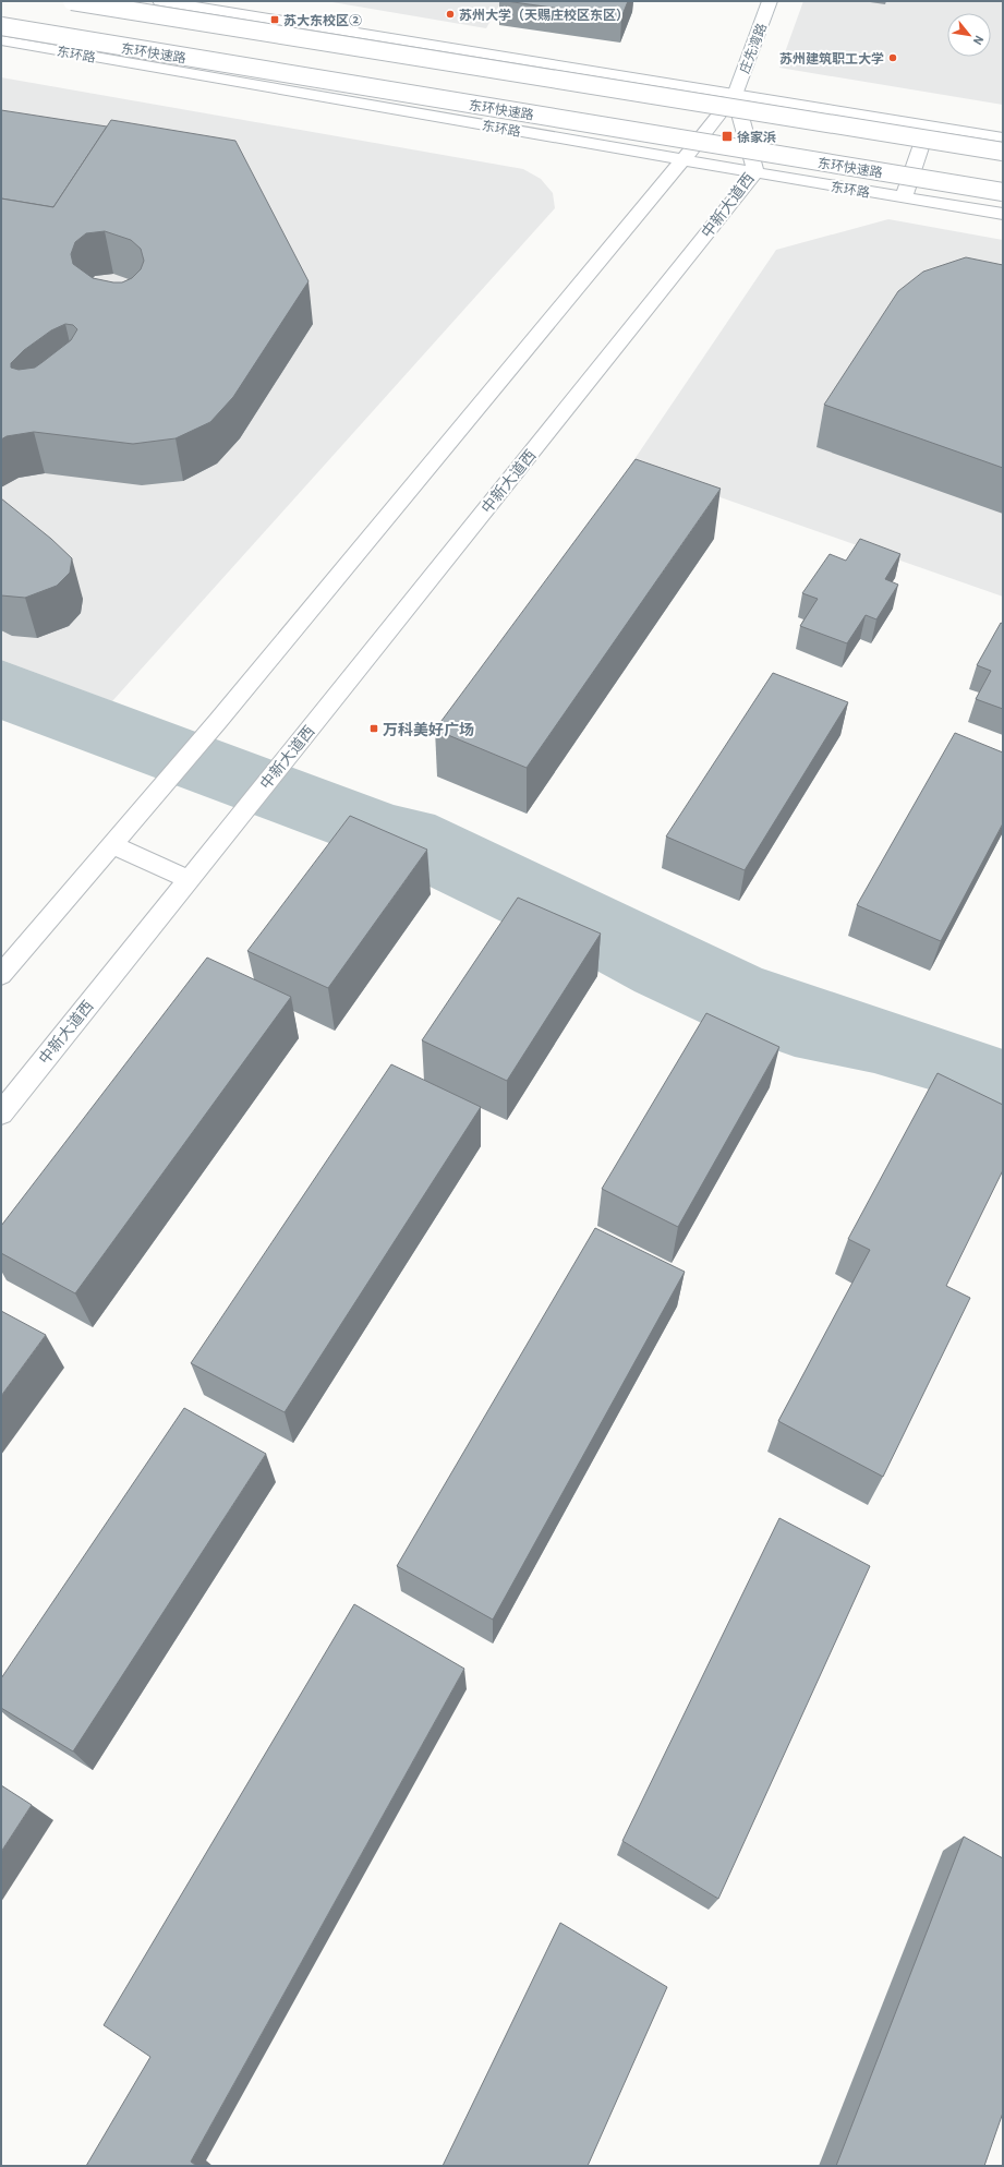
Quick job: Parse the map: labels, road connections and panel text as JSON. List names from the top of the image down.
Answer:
{
  "streets": {
    "main road": [
      "庄先湾路",
      "东环快速路",
      "东环路",
      "中新大道西"
    ]
  },
  "crossings": [
    ["庄先湾路", "中新大道西"],
    ["东环路", "中新大道西"]
  ],
  "places": {
    "other": ["苏州大学（天赐庄校区东区）", "苏州建筑职工大学"],
    "transit": ["苏大东校区②", "徐家浜", "万科美好广场"]
  },
  "north": "bottom right"
}
